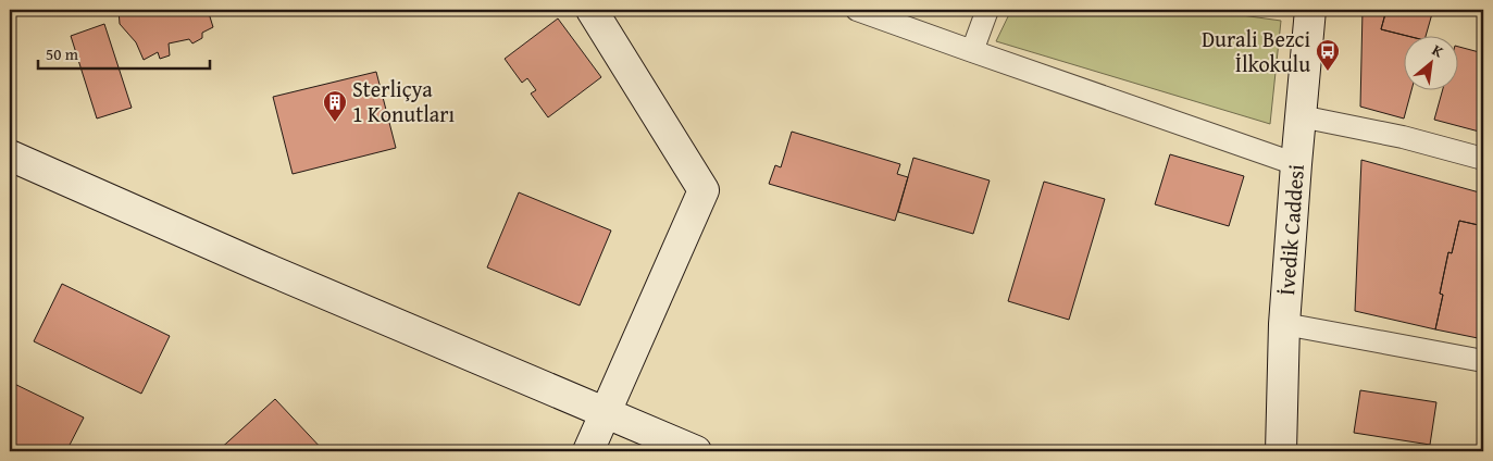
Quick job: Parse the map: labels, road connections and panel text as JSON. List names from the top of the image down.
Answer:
{
  "streets": {
    "street": ["İvedik Caddesi"]
  },
  "places": {
    "bus stop": ["Durali Bezci İlkokulu"],
    "building": ["Sterliçya 1 Konutları"]
  },
  "scale_bar": "50 m",
  "north": "top right"
}
